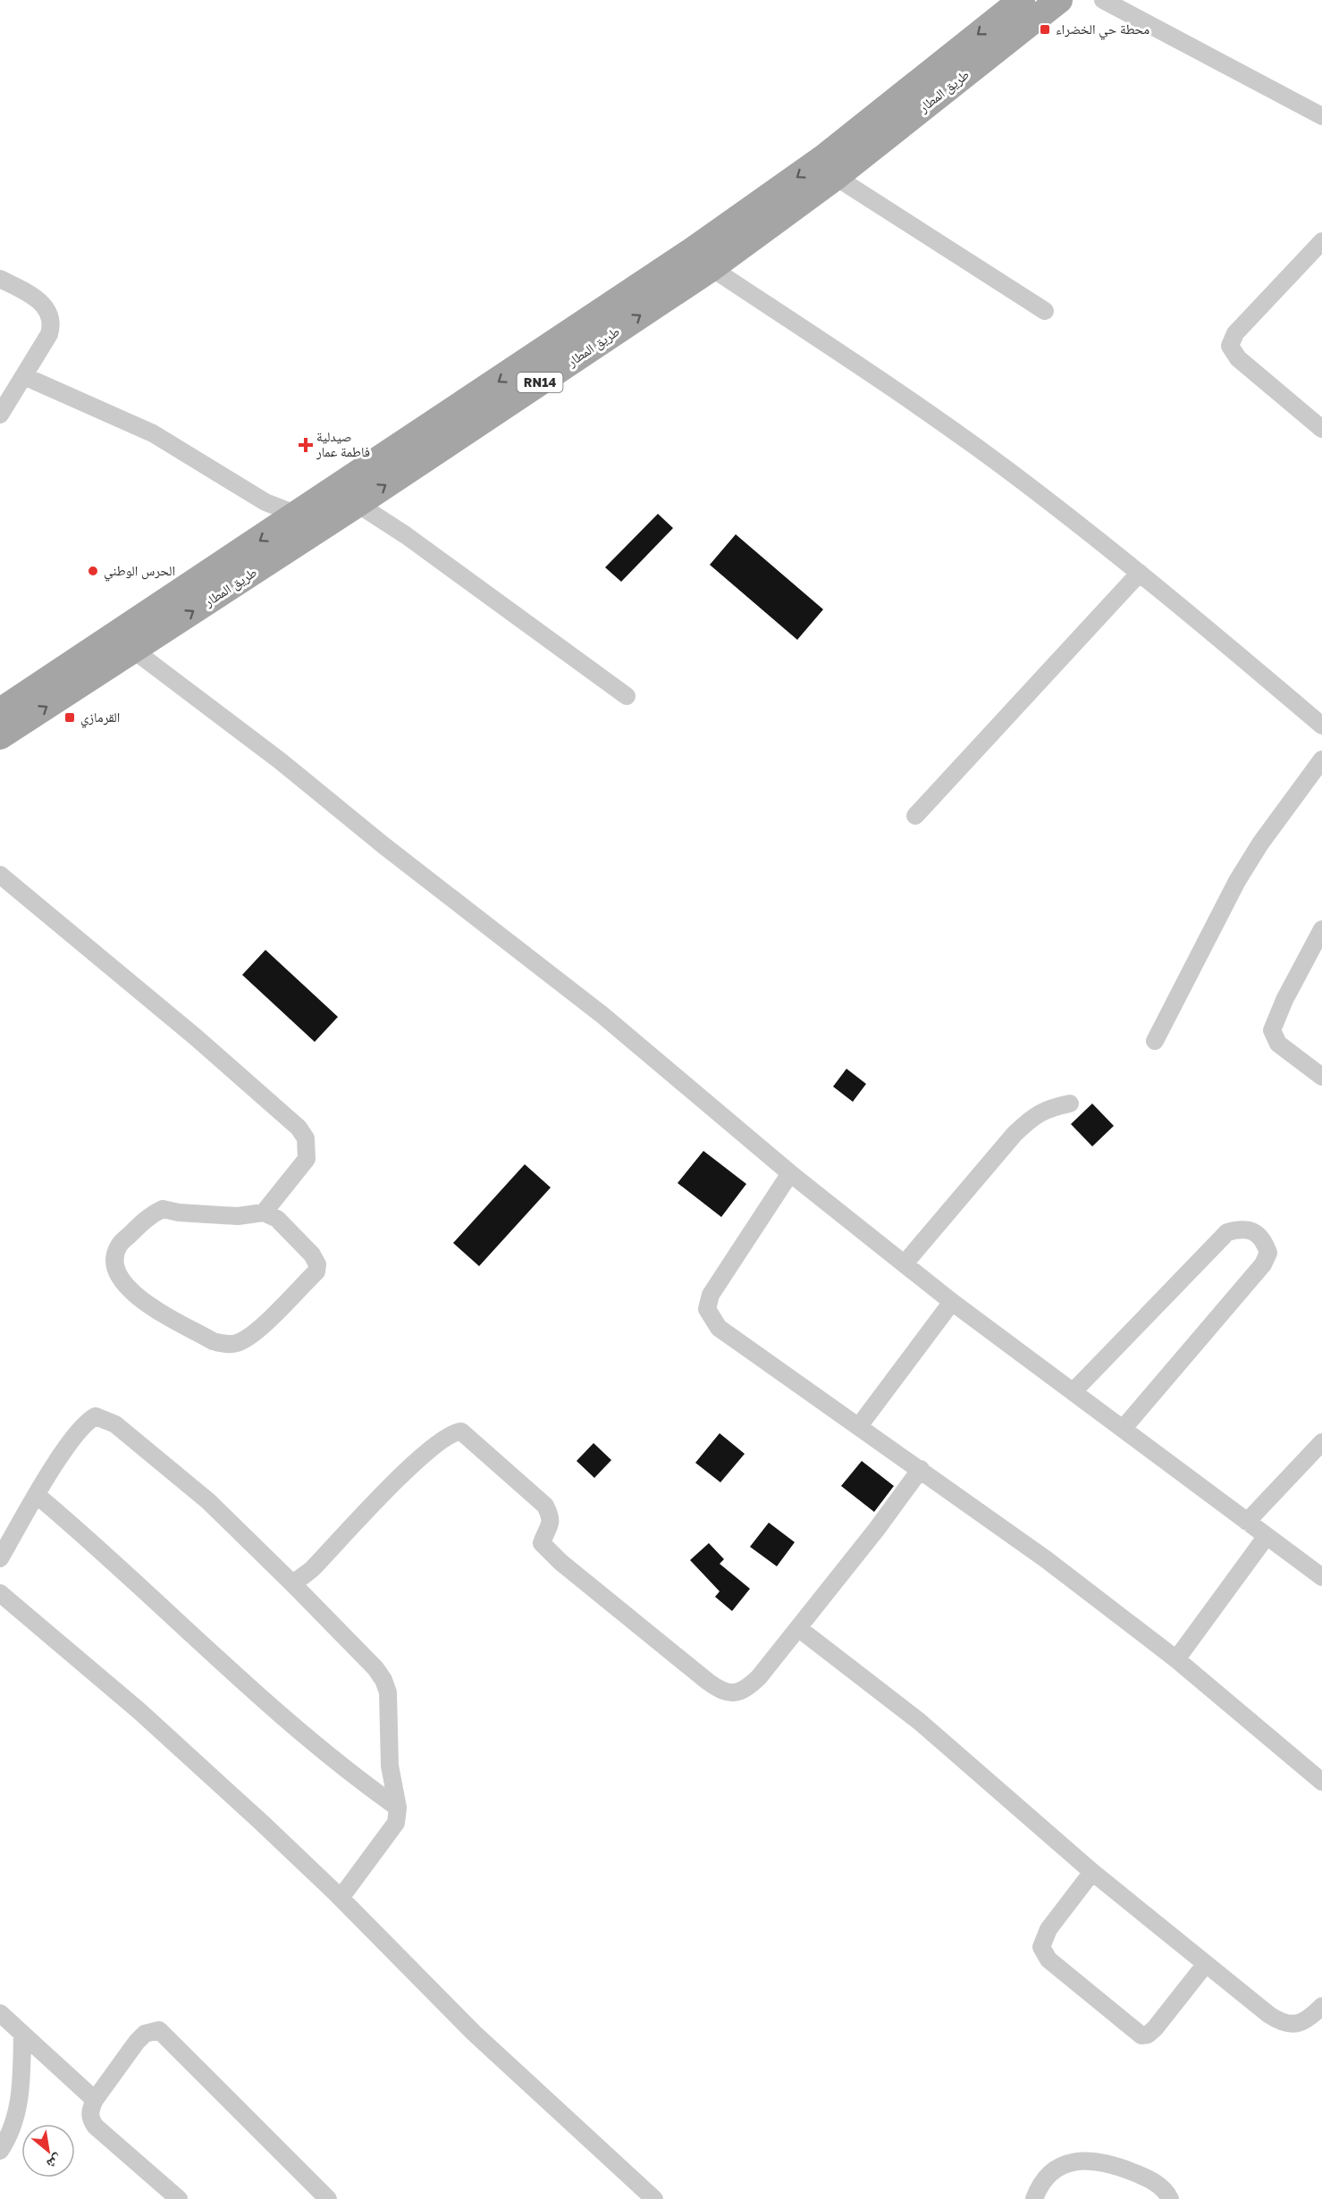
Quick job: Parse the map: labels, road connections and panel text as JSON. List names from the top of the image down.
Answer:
{
  "streets": {
    "main road": ["طريق المطار", "RN14"]
  },
  "places": {
    "transit": ["محطة حي الخضراء", "القرمازي"],
    "health": ["صيدلية فاطمة عمار"],
    "other": ["الحرس الوطني"]
  },
  "north": "bottom right"
}
